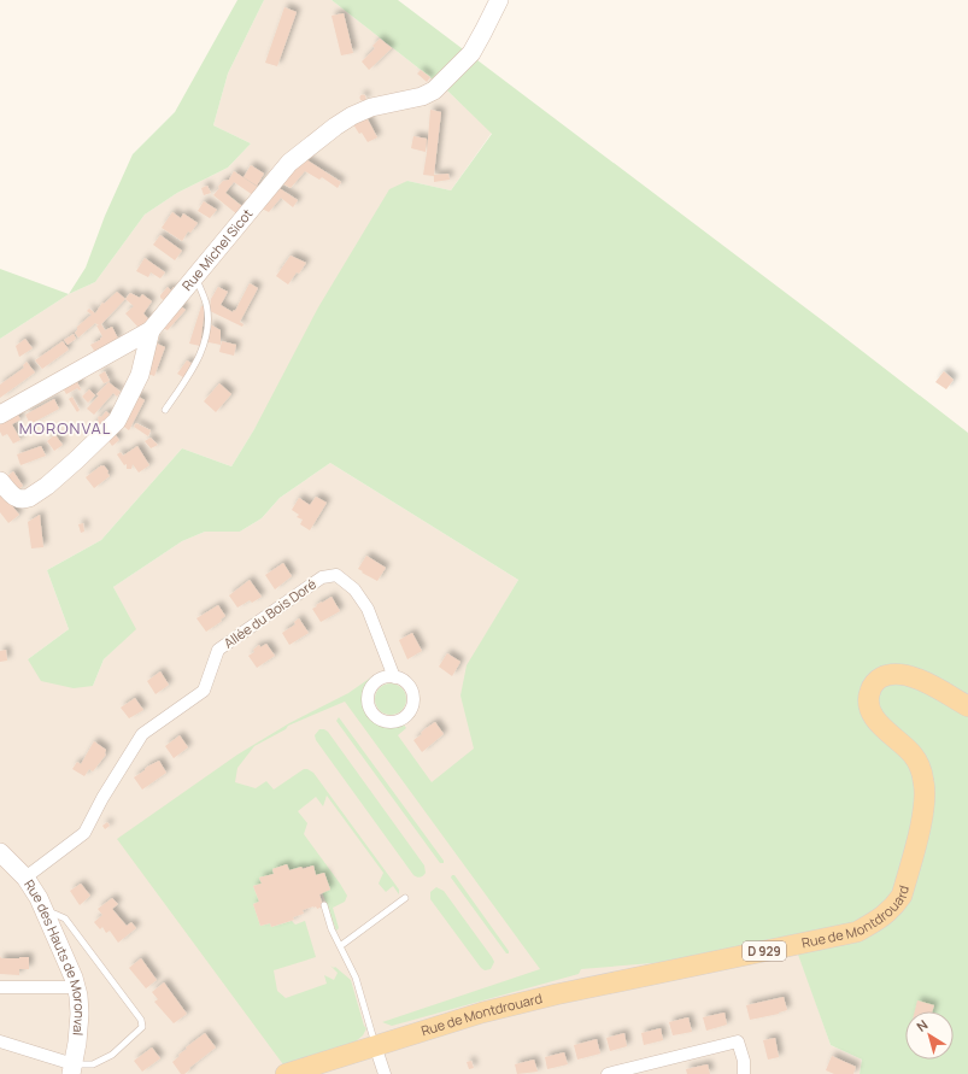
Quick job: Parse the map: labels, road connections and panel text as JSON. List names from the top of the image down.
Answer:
{
  "streets": {
    "main road": ["Rue de Montdrouard", "D 929"],
    "street": ["Rue Michel Sicot", "Allée du Bois Doré", "Rue des Hauts de Moronval"]
  },
  "crossings": [
    ["Allée du Bois Doré", "Rue des Hauts de Moronval"]
  ],
  "districts": ["MORONVAL"],
  "north": "top left"
}
